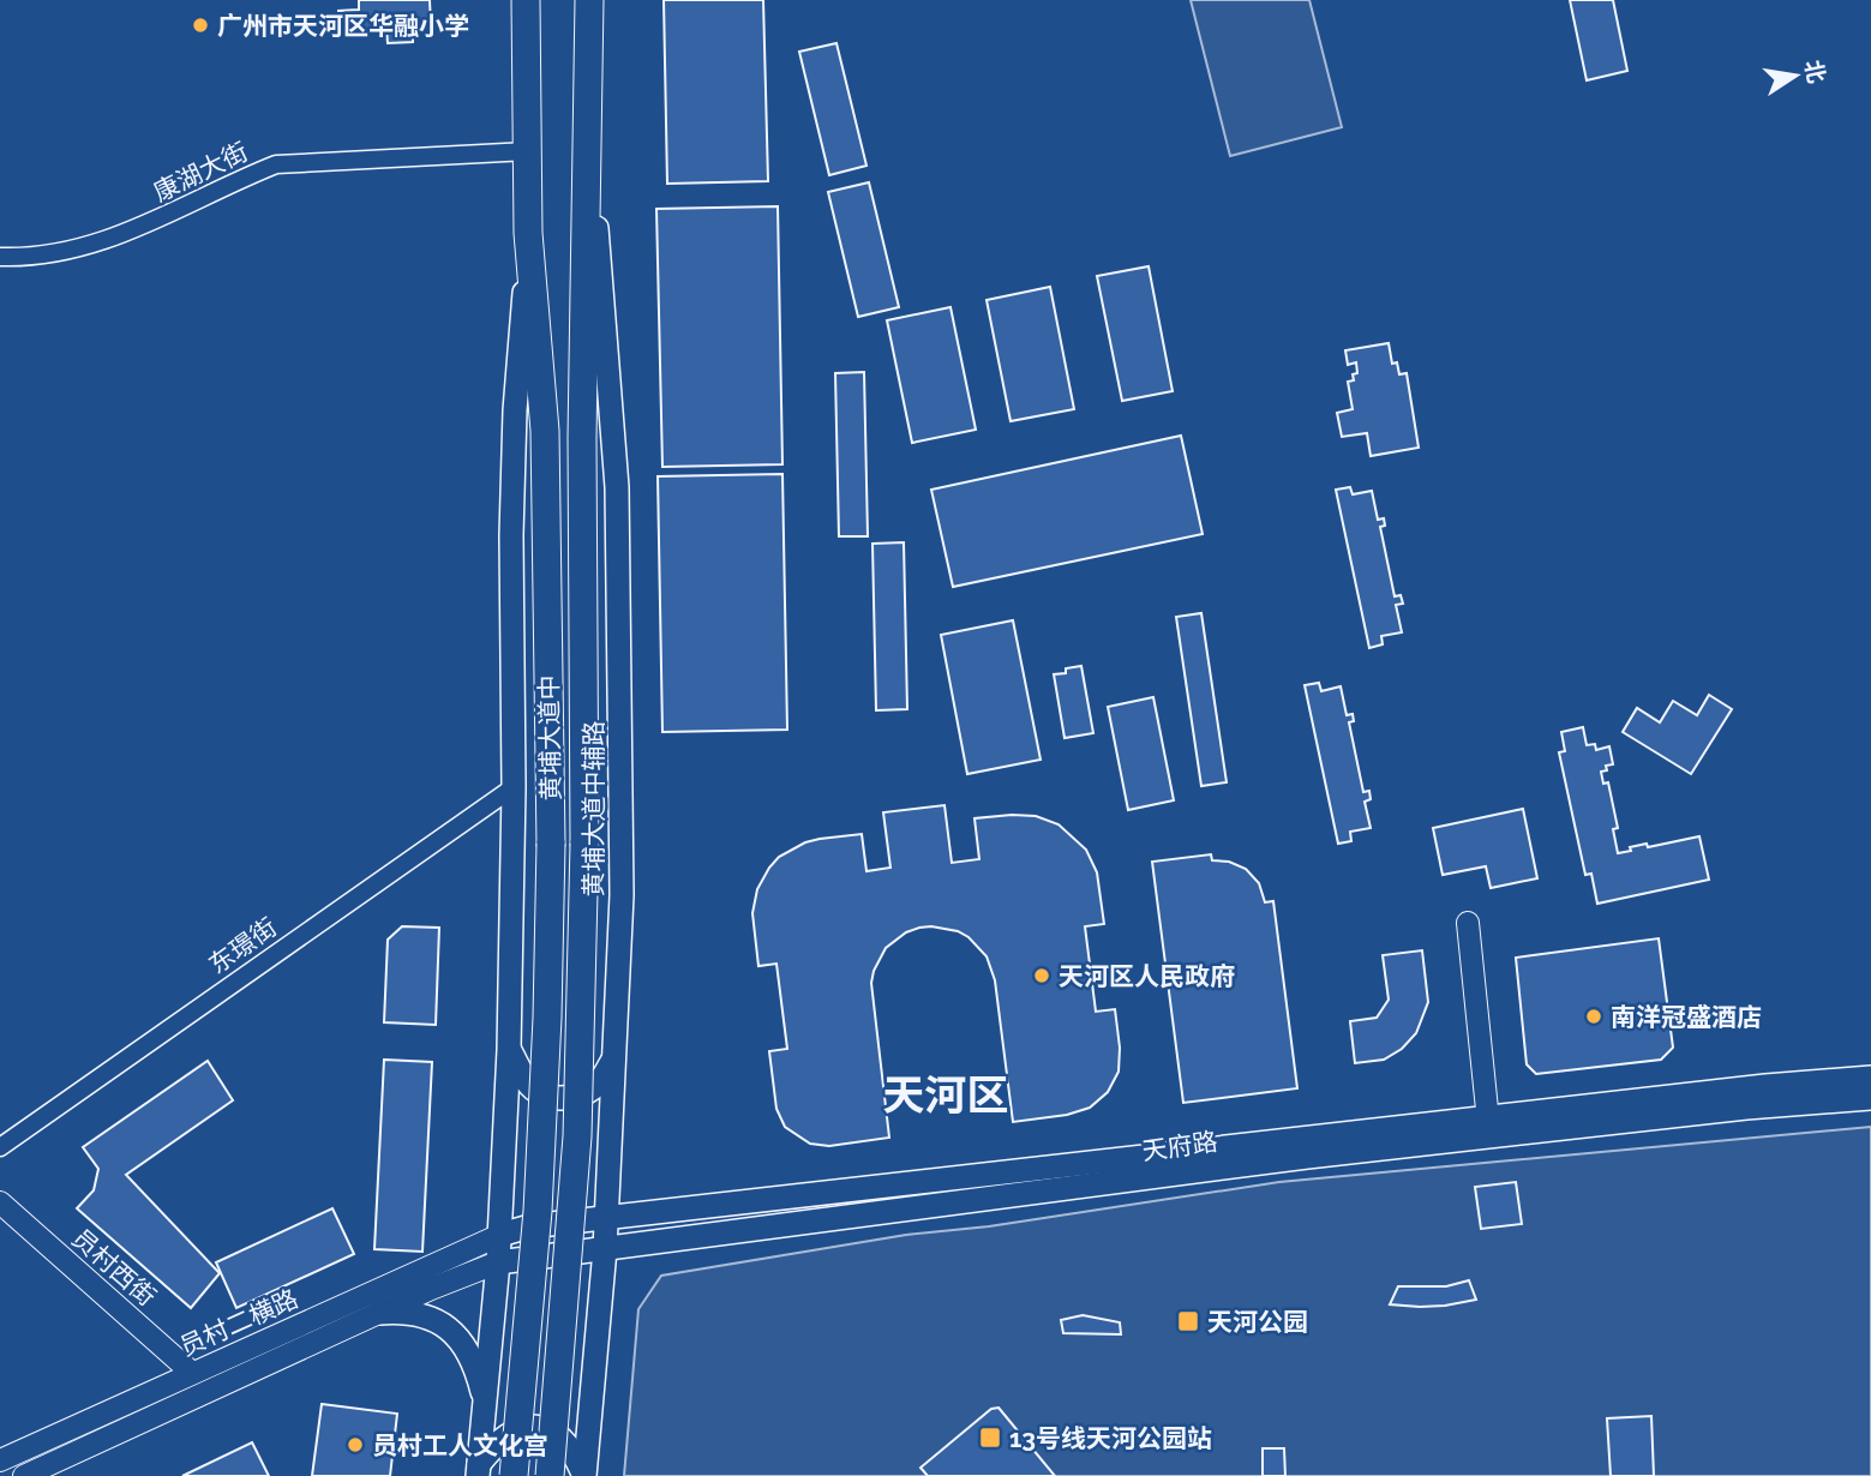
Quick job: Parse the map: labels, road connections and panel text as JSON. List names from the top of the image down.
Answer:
{
  "streets": {
    "main road": ["黄埔大道中", "黄埔大道中辅路", "天府路"],
    "street": [
      "康湖大街",
      "东璟街",
      "员村西街",
      "员村二横路"
    ]
  },
  "crossings": [
    ["康湖大街", "黄埔大道中"],
    ["黄埔大道中", "黄埔大道中辅路"],
    ["黄埔大道中辅路", "天府路"],
    ["天府路", "员村二横路"],
    ["员村西街", "员村二横路"]
  ],
  "districts": ["天河区"],
  "places": {
    "other": [
      "广州市天河区华融小学",
      "天河区人民政府",
      "南洋冠盛酒店",
      "员村工人文化宫"
    ],
    "transit": ["天河公园", "13号线天河公园站"]
  },
  "north": "right"
}
